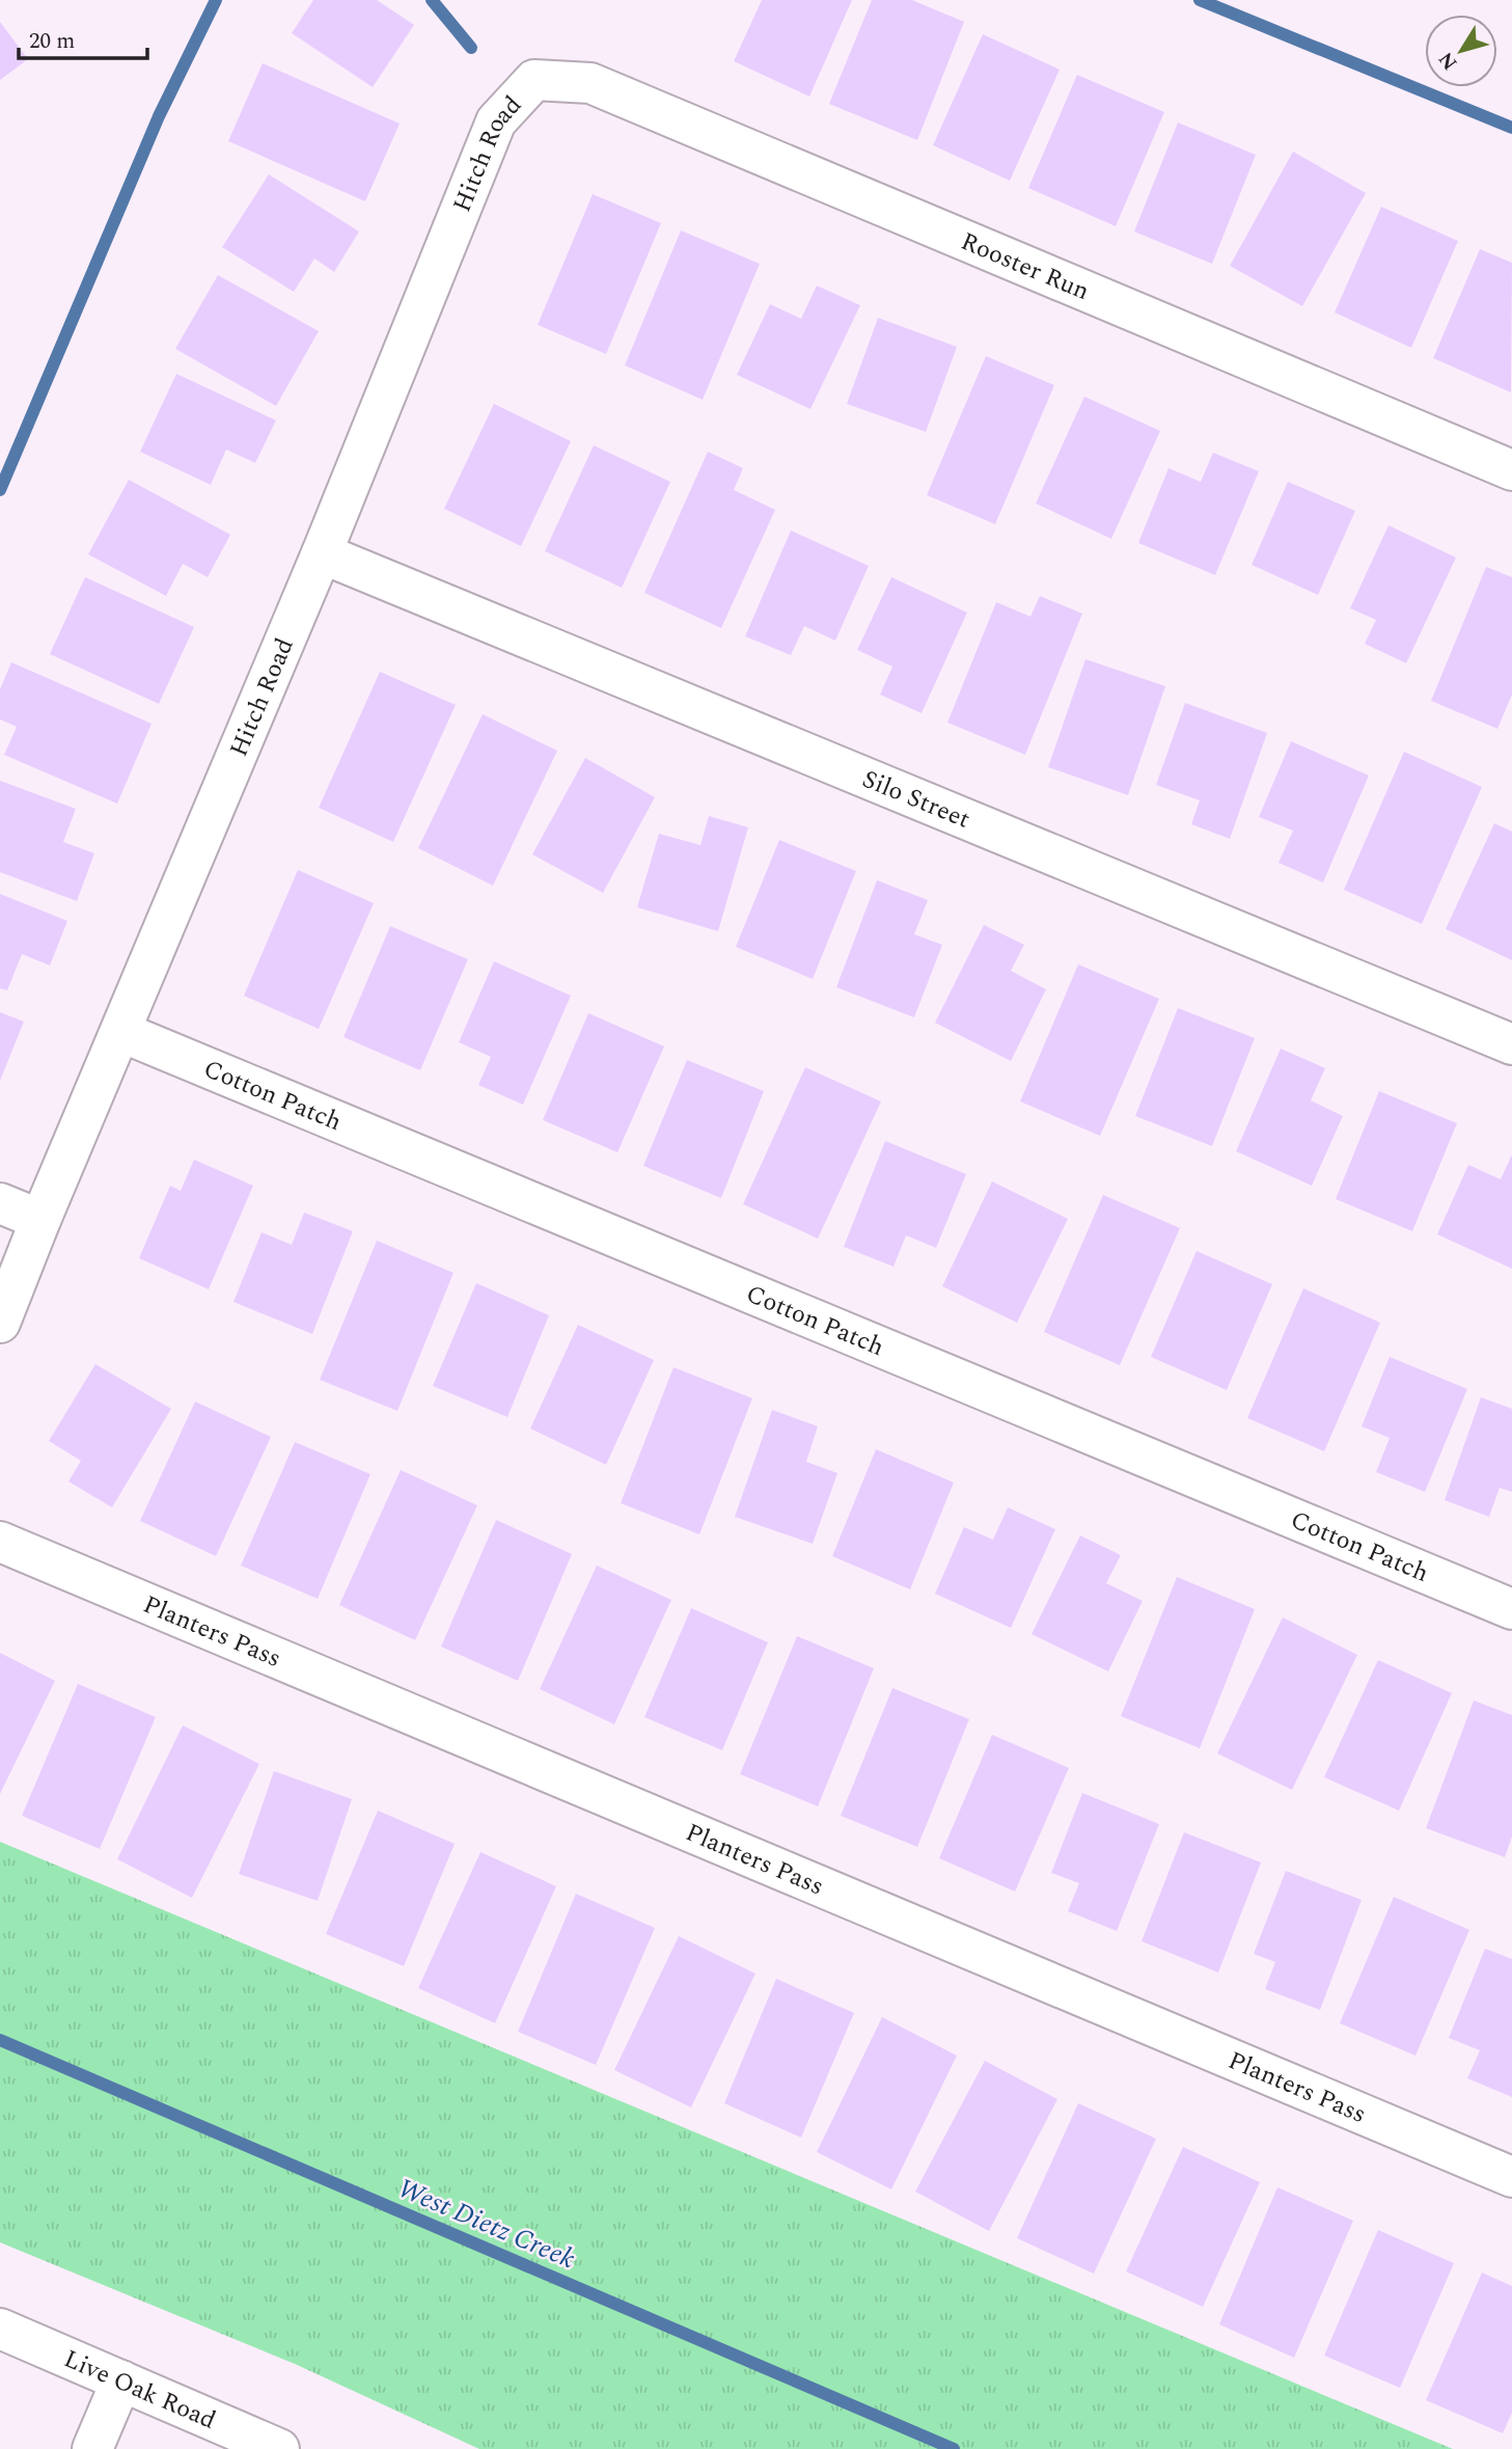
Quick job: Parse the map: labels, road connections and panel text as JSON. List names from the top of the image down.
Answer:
{
  "streets": {
    "street": [
      "Hitch Road",
      "Rooster Run",
      "Silo Street",
      "Cotton Patch",
      "Planters Pass",
      "Live Oak Road"
    ]
  },
  "crossings": [
    ["Hitch Road", "Rooster Run"],
    ["Hitch Road", "Silo Street"],
    ["Hitch Road", "Cotton Patch"]
  ],
  "water": ["West Dietz Creek"],
  "scale_bar": "20 m",
  "north": "bottom left"
}
